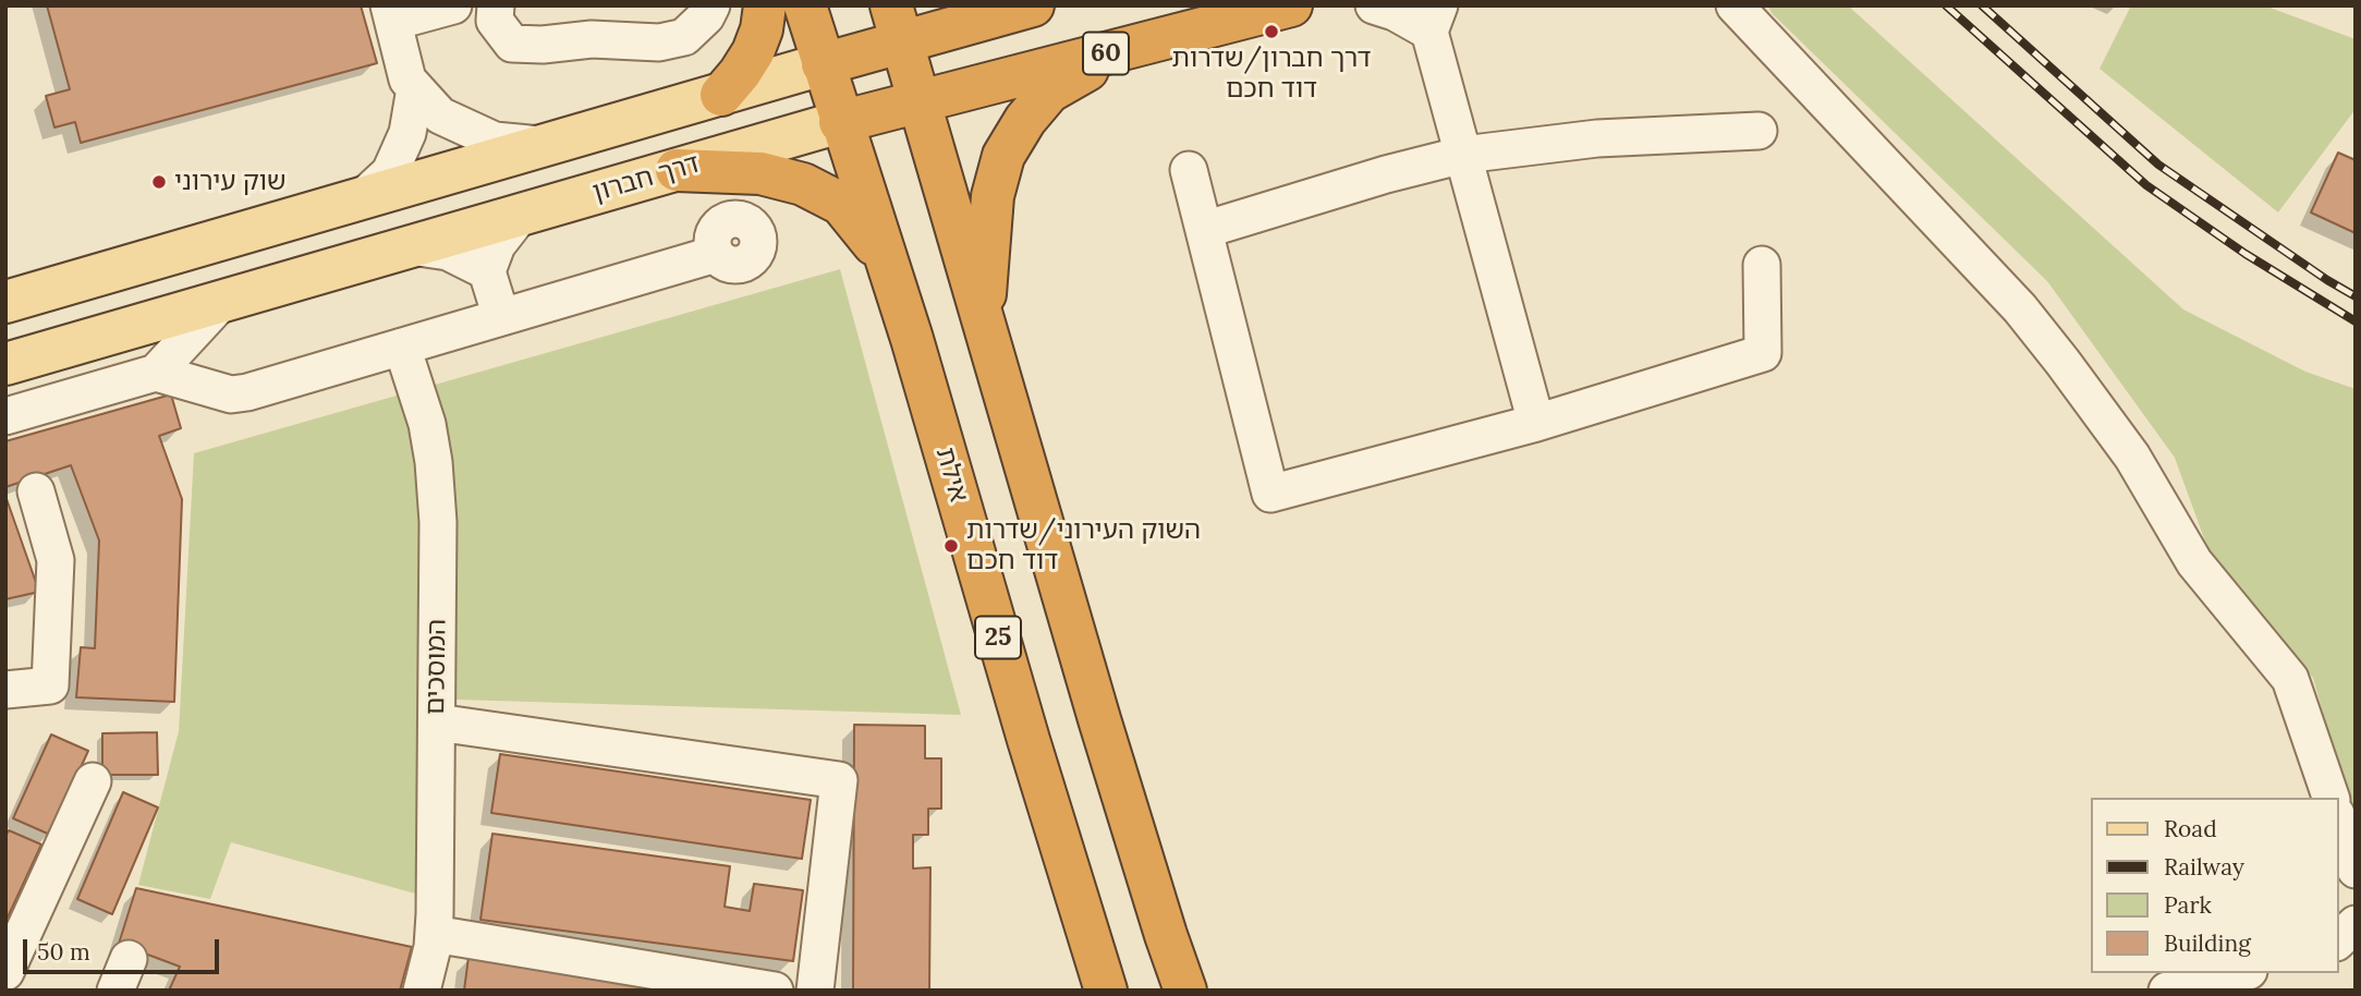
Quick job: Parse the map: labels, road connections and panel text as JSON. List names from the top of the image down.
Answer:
{
  "streets": {
    "highway": [
      "60",
      "דרך חברון",
      "אילת",
      "25"
    ],
    "street": ["המוסכים"]
  },
  "crossings": [
    ["דרך חברון", "אילת"]
  ],
  "places": ["דרך חברון/שדרות דוד חכם", "שוק עירוני", "השוק העירוני/שדרות דוד חכם"],
  "legend": [
    "Road",
    "Railway",
    "Park",
    "Building"
  ],
  "scale_bar": "50 m"
}
